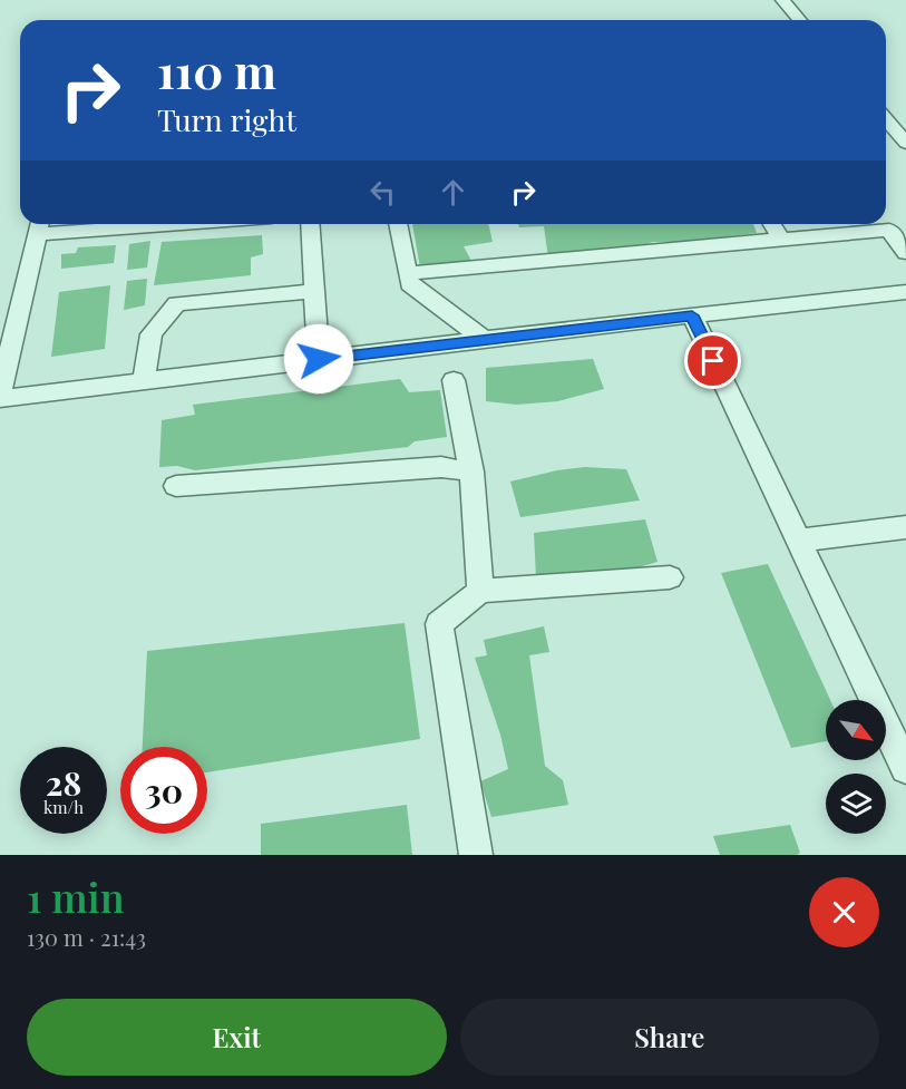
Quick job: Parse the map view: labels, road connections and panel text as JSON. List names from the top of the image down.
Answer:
{
  "north": "bottom right",
  "page": {
    "turn": ["110 m", "Turn right"],
    "speed": "28 km/h",
    "limit": "30",
    "heading": ["1 min", "130 m · 21:43"],
    "buttons": ["Exit", "Share"]
  }
}
